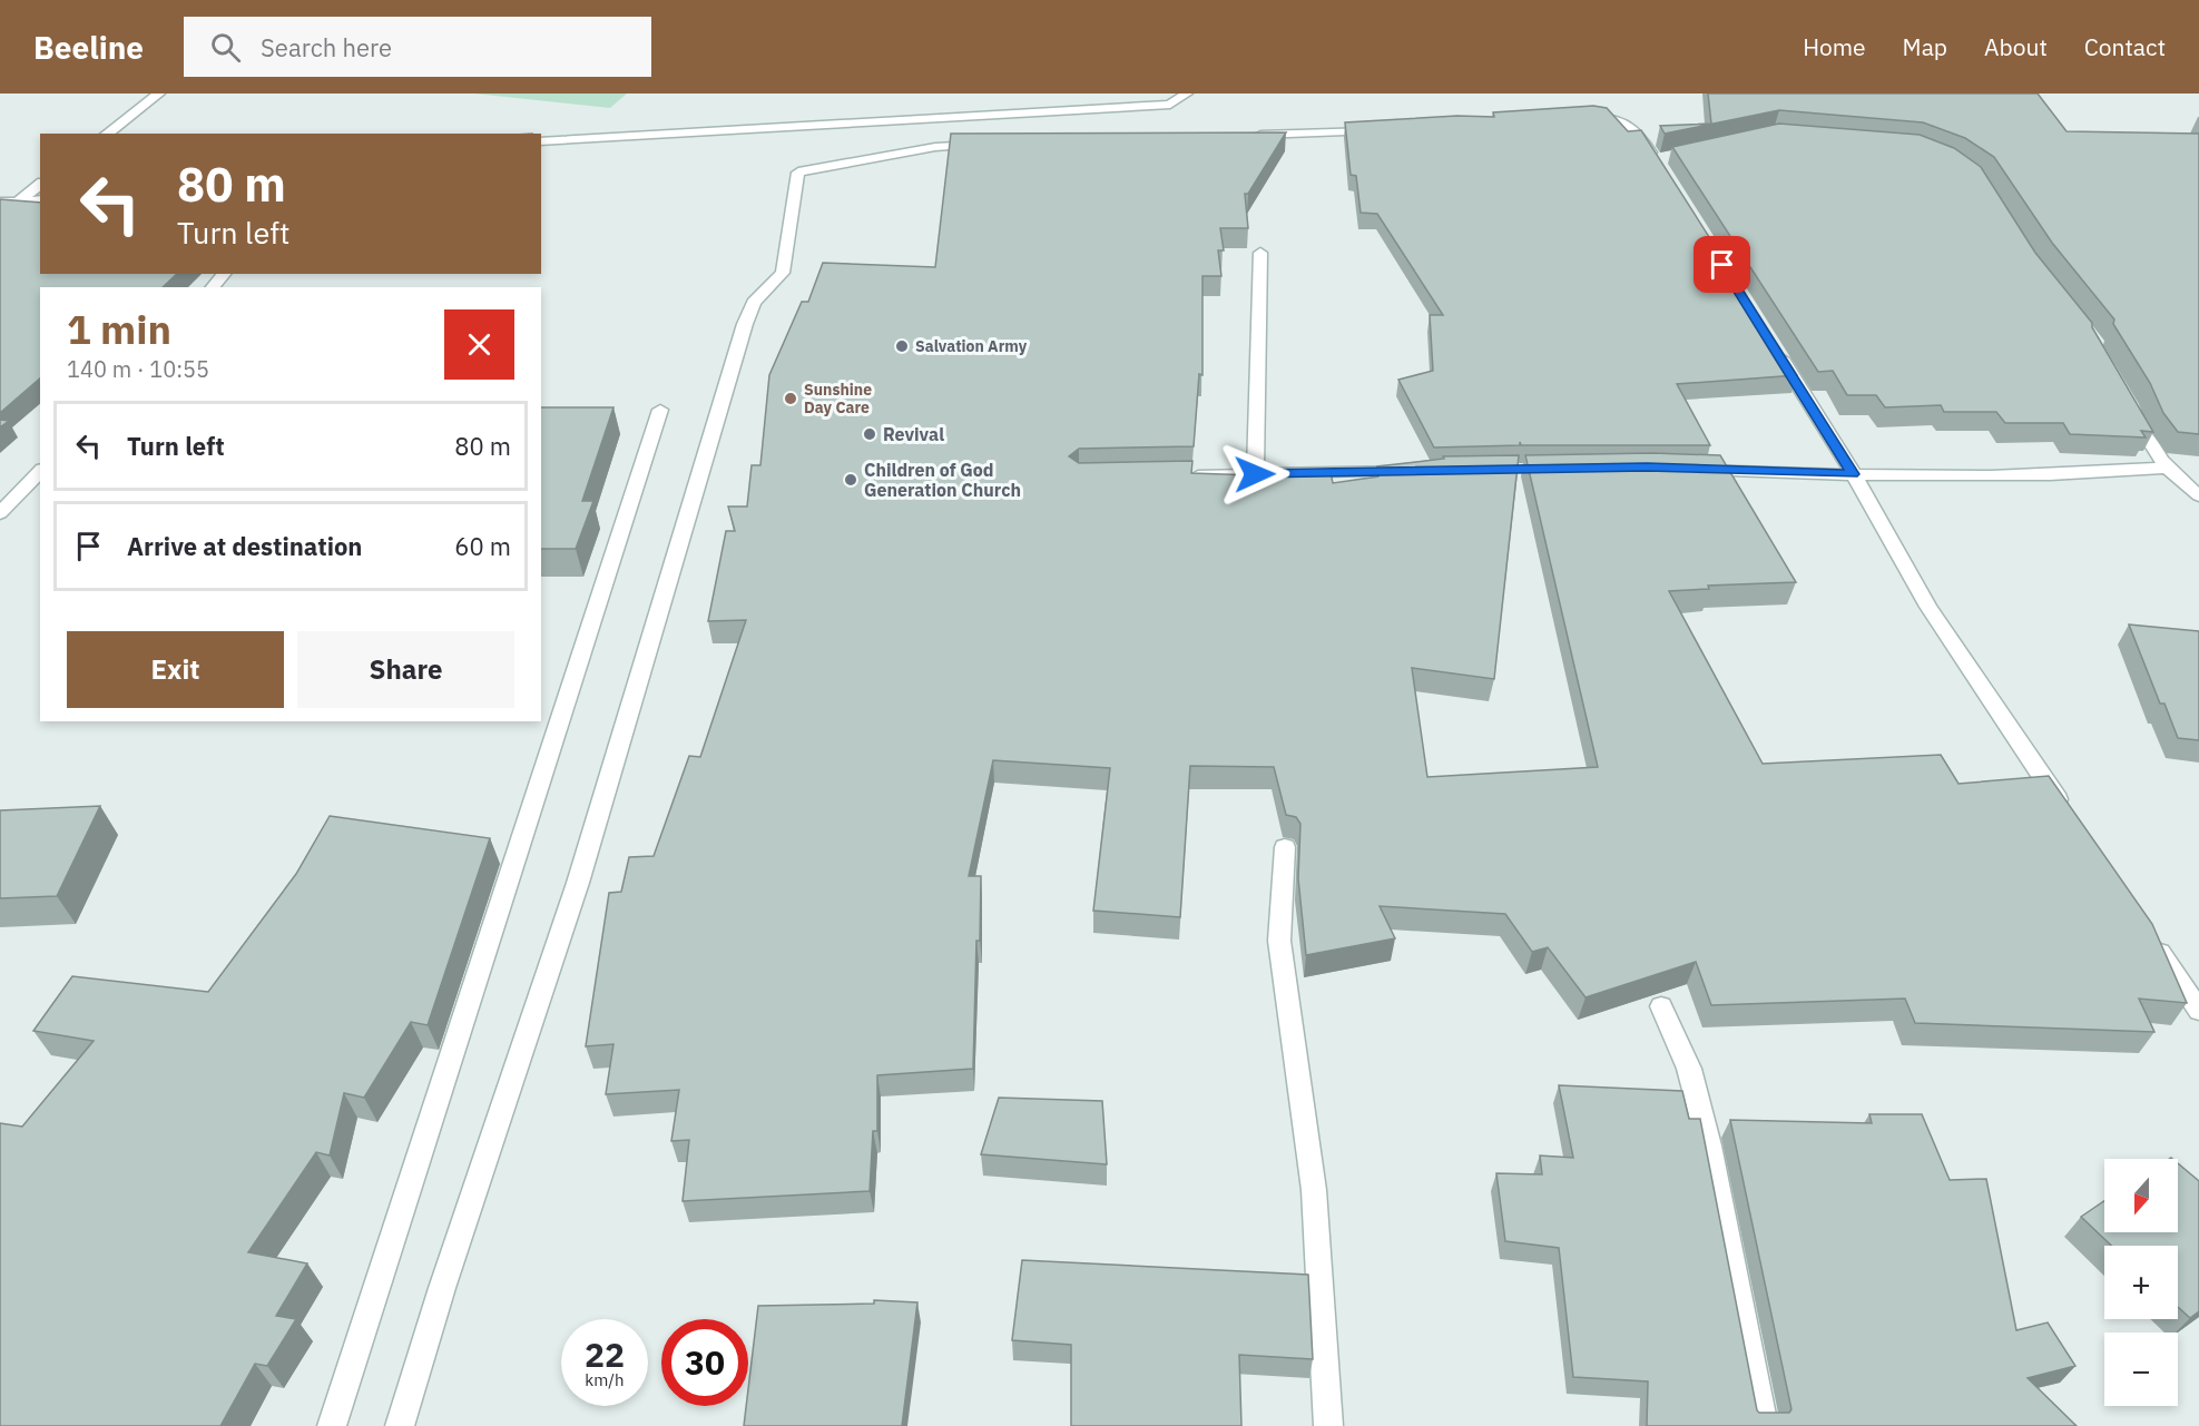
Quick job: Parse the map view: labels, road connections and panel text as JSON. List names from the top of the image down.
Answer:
{
  "places": [
    "Salvation Army",
    "Sunshine Day Care",
    "Revival",
    "Children of God Generation Church"
  ],
  "north": "bottom",
  "page": {
    "header": "Beeline",
    "search": "Search here",
    "nav": [
      "Home",
      "Map",
      "About",
      "Contact"
    ],
    "turn": ["80 m", "Turn left"],
    "heading": ["1 min", "140 m · 10:55"],
    "list": [
      {
        "name": "Turn left",
        "value": "80 m"
      },
      {
        "name": "Arrive at destination",
        "value": "60 m"
      }
    ],
    "buttons": ["Exit", "Share"],
    "map_buttons": ["+", "−"],
    "speed": "22 km/h",
    "limit": "30"
  }
}
